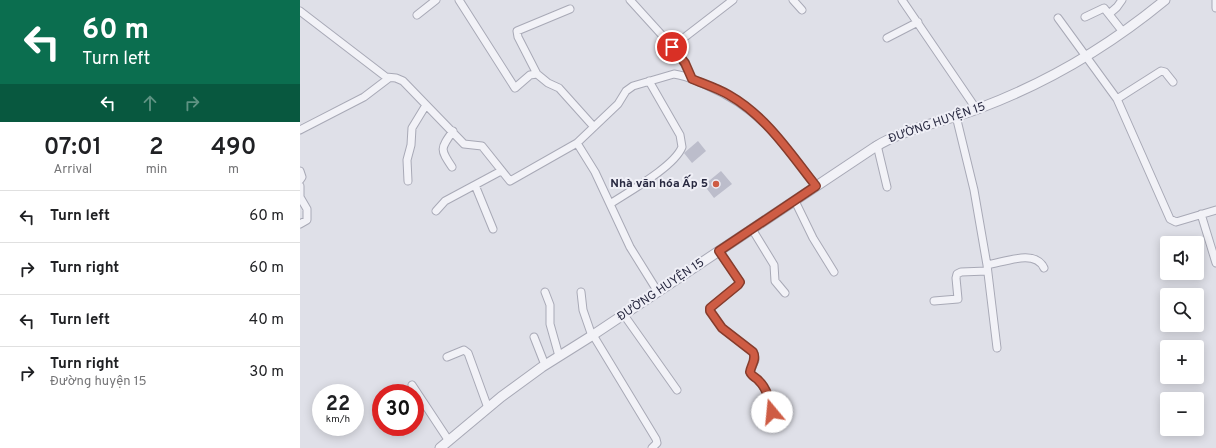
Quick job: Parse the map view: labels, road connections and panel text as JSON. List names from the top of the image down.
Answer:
{
  "streets": {
    "street": ["ĐƯỜNG HUYỆN 15"]
  },
  "places": ["Nhà văn hóa Ấp 5"],
  "page": {
    "turn": ["60 m", "Turn left"],
    "eta": [
      "07:01",
      "Arrival",
      "2",
      "min",
      "490",
      "m"
    ],
    "list": [
      {
        "name": "Turn left",
        "value": "60 m"
      },
      {
        "name": "Turn right",
        "value": "60 m"
      },
      {
        "name": "Turn left",
        "value": "40 m"
      },
      {
        "name": "Turn right",
        "note": "Đường huyện 15",
        "value": "30 m"
      }
    ],
    "map_buttons": ["+", "−"],
    "speed": "22 km/h",
    "limit": "30"
  }
}
